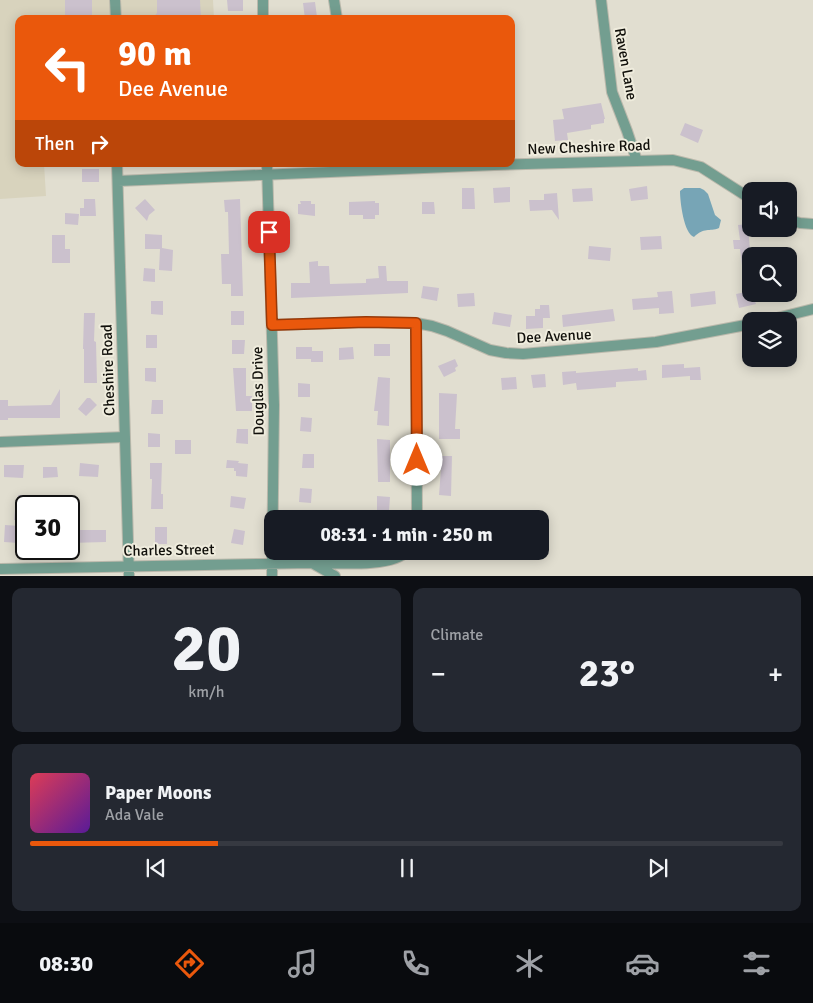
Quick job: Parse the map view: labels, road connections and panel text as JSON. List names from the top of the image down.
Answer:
{
  "streets": {
    "street": [
      "Raven Lane",
      "New Cheshire Road",
      "Dee Avenue",
      "Cheshire Road",
      "Douglas Drive",
      "Charles Street"
    ]
  },
  "crossings": [
    ["Raven Lane", "New Cheshire Road"],
    ["New Cheshire Road", "Cheshire Road"],
    ["New Cheshire Road", "Douglas Drive"],
    ["Dee Avenue", "Douglas Drive"],
    ["Cheshire Road", "Charles Street"],
    ["Douglas Drive", "Charles Street"]
  ],
  "page": {
    "turn": ["90 m", "Dee Avenue"],
    "then": "Then",
    "limit": "30",
    "trip": "08:31 · 1 min · 250 m",
    "tile": [
      ["20", "km/h"],
      "Climate"
    ],
    "heat": ["−", "23°", "+"],
    "song": ["Paper Moons", "Ada Vale"],
    "tabs": "08:30"
  }
}
